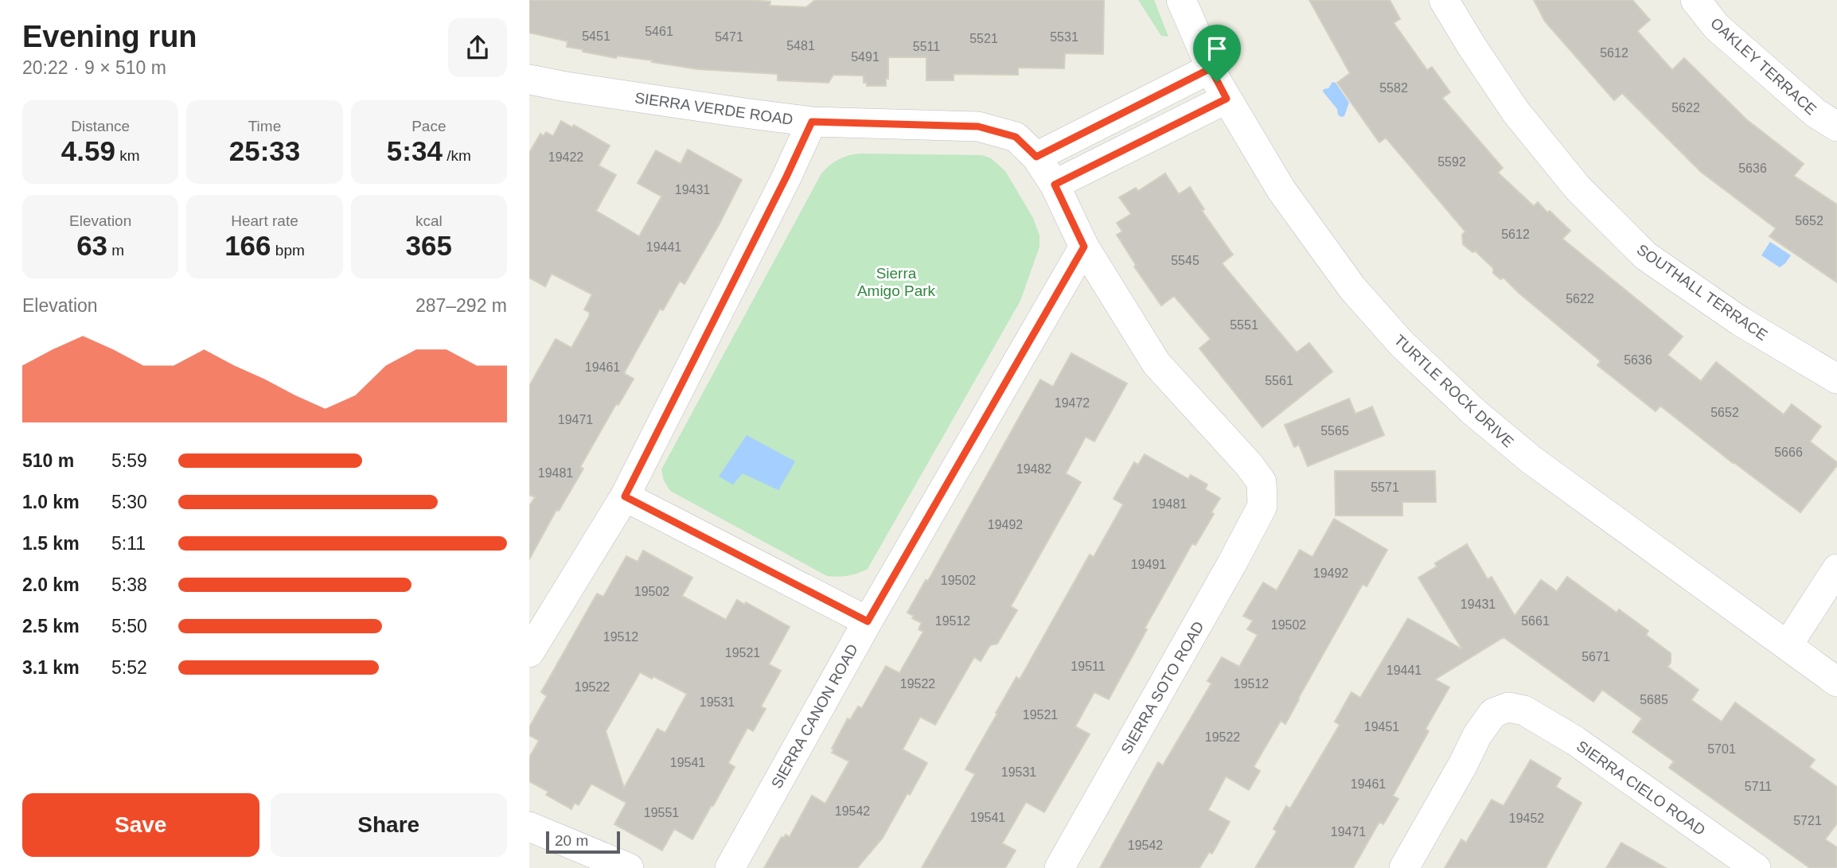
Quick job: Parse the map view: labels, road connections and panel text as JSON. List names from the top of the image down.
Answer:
{
  "streets": {
    "street": [
      "OAKLEY TERRACE",
      "SIERRA VERDE ROAD",
      "SOUTHALL TERRACE",
      "TURTLE ROCK DRIVE",
      "SIERRA SOTO ROAD",
      "SIERRA CANON ROAD",
      "SIERRA CIELO ROAD"
    ]
  },
  "crossings": [
    ["SIERRA VERDE ROAD", "SIERRA SOTO ROAD"],
    ["SIERRA VERDE ROAD", "SIERRA CANON ROAD"]
  ],
  "parks": ["Sierra Amigo Park"],
  "house_numbers": [
    "5461",
    "5451",
    "5471",
    "5531",
    "5521",
    "5481",
    "5511",
    "5612",
    "5491",
    "5582",
    "5622",
    "19422",
    "5592",
    "5636",
    "19431",
    "5652",
    "5612",
    "19441",
    "5545",
    "5622",
    "5551",
    "5636",
    "19461",
    "5561",
    "19472",
    "5652",
    "19471",
    "5565",
    "5666",
    "19482",
    "19481",
    "5571",
    "19481",
    "19492",
    "19491",
    "19492",
    "19502",
    "19502",
    "19431",
    "19512",
    "5661",
    "19502",
    "19512",
    "19521",
    "5671",
    "19511",
    "19441",
    "19522",
    "19512",
    "19522",
    "5685",
    "19531",
    "19521",
    "19451",
    "19522",
    "5701",
    "19541",
    "19531",
    "19461",
    "5711",
    "19542",
    "19551",
    "19541",
    "19452",
    "5721",
    "19471",
    "19542"
  ],
  "scale_bar": "20 m",
  "page": {
    "heading": ["Evening run", "20:22 · 9 × 510 m"],
    "stats": [
      ["Distance", "4.59 km"],
      ["Time", "25:33"],
      ["Pace", "5:34 /km"],
      ["Elevation", "63 m"],
      ["Heart rate", "166 bpm"],
      ["kcal", "365"]
    ],
    "chart": ["Elevation", "287–292 m"],
    "list": [
      {
        "name": "510 m",
        "note": "5:59"
      },
      {
        "name": "1.0 km",
        "note": "5:30"
      },
      {
        "name": "1.5 km",
        "note": "5:11"
      },
      {
        "name": "2.0 km",
        "note": "5:38"
      },
      {
        "name": "2.5 km",
        "note": "5:50"
      },
      {
        "name": "3.1 km",
        "note": "5:52"
      }
    ],
    "buttons": ["Save", "Share"],
    "scale": "20 m"
  }
}
